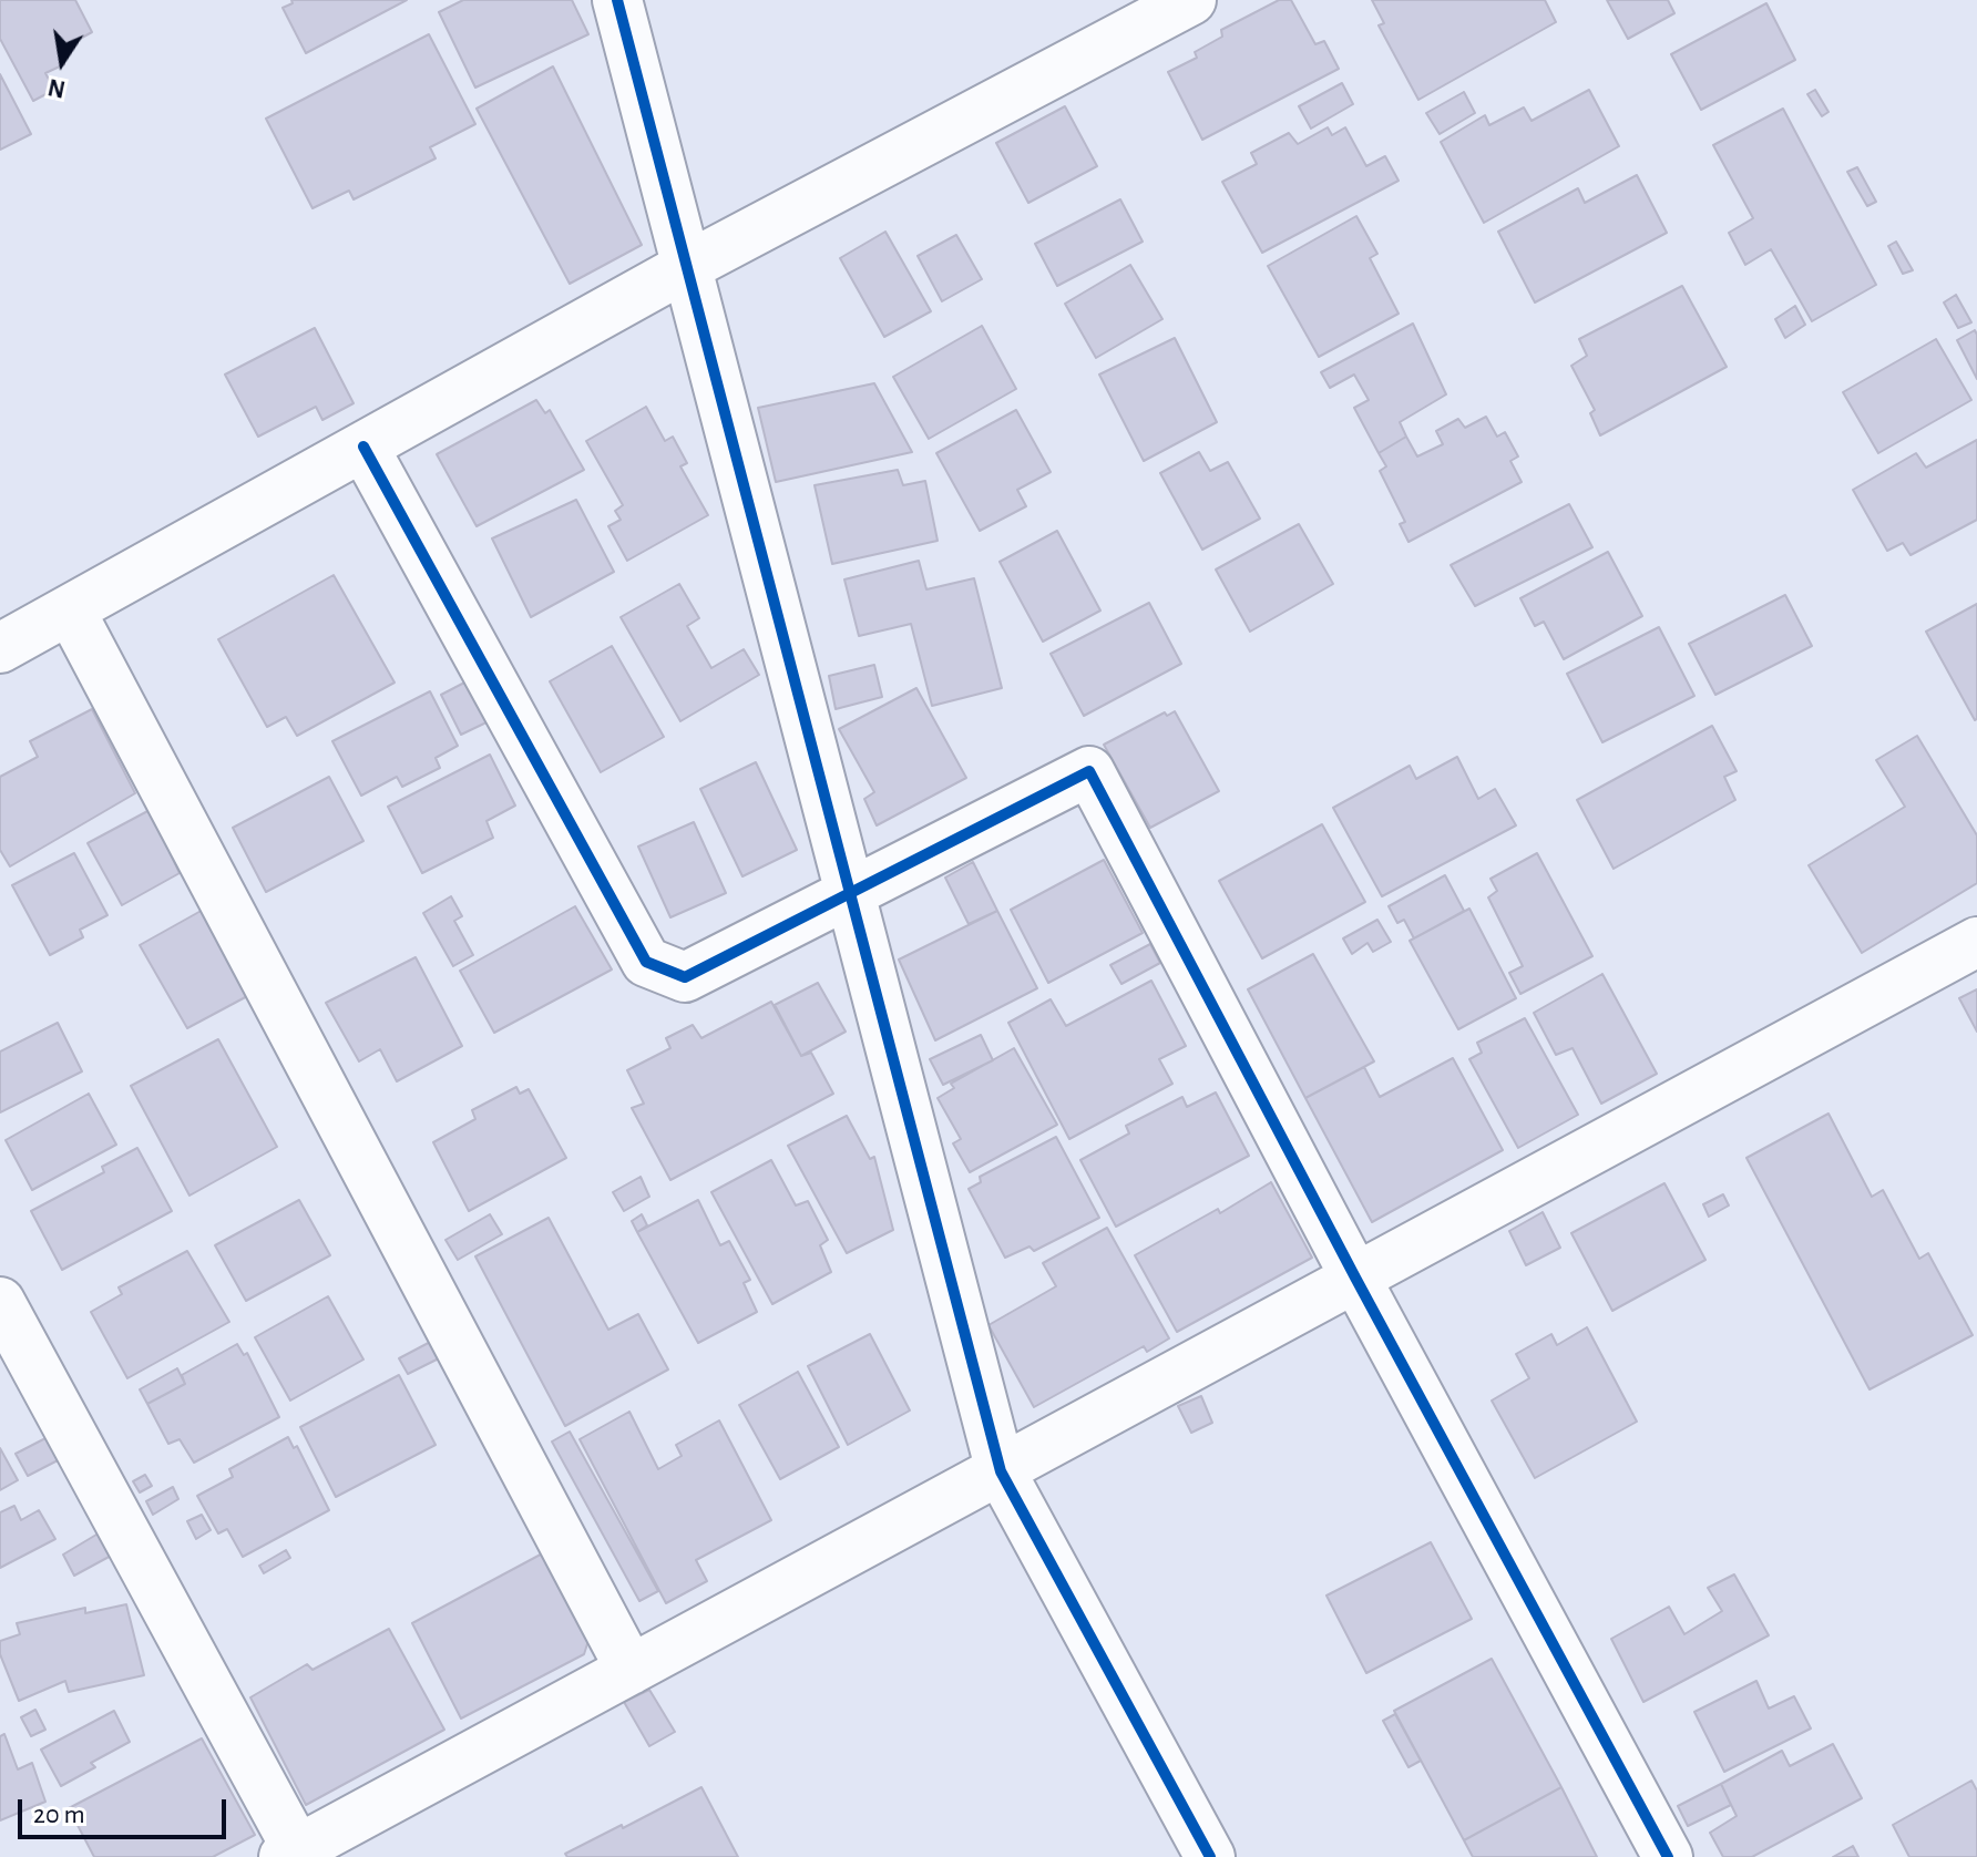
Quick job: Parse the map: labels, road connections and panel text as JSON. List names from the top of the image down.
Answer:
{
  "scale_bar": "20 m",
  "north": "bottom"
}
